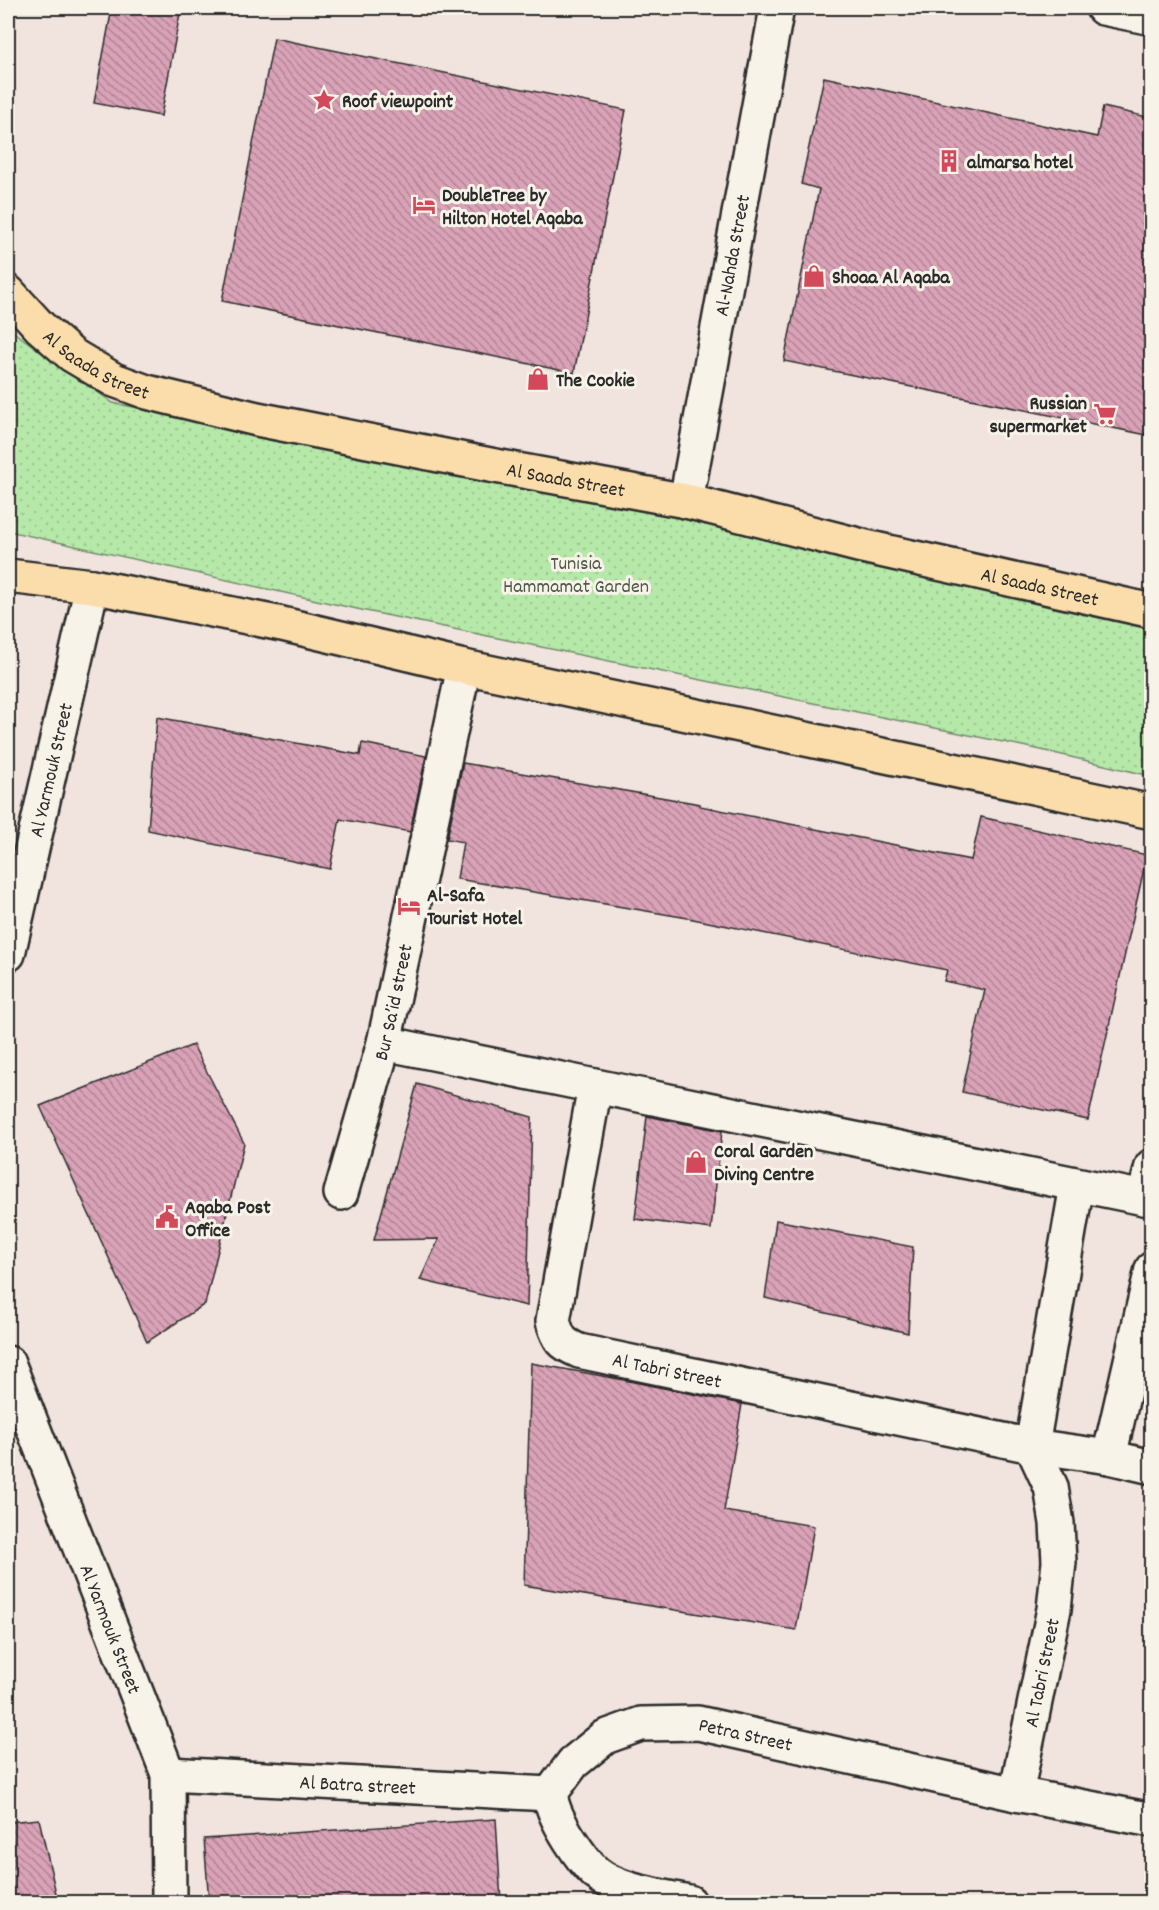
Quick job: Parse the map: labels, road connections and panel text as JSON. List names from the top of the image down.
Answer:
{
  "streets": {
    "highway": ["Al Saada Street"],
    "street": [
      "Al-Nahda Street",
      "Al Yarmouk Street",
      "Bur Sa’id street",
      "Al Tabri Street",
      "Petra Street",
      "Al Batra street"
    ]
  },
  "crossings": [
    ["Al-Nahda Street", "Al Saada Street"],
    ["Al Yarmouk Street", "Al Batra street"],
    ["Al Tabri Street", "Petra Street"],
    ["Petra Street", "Al Batra street"]
  ],
  "parks": ["Tunisia Hammamat Garden"],
  "places": {
    "place": ["Roof viewpoint"],
    "building": ["almarsa hotel"],
    "hotel": ["DoubleTree by Hilton Hotel Aqaba", "Al-Safa Tourist Hotel"],
    "shop": ["Shoaa Al Aqaba", "The Cookie", "Coral Garden Diving Centre"],
    "supermarket": ["Russian supermarket"],
    "public building": ["Aqaba Post Office"]
  }
}
